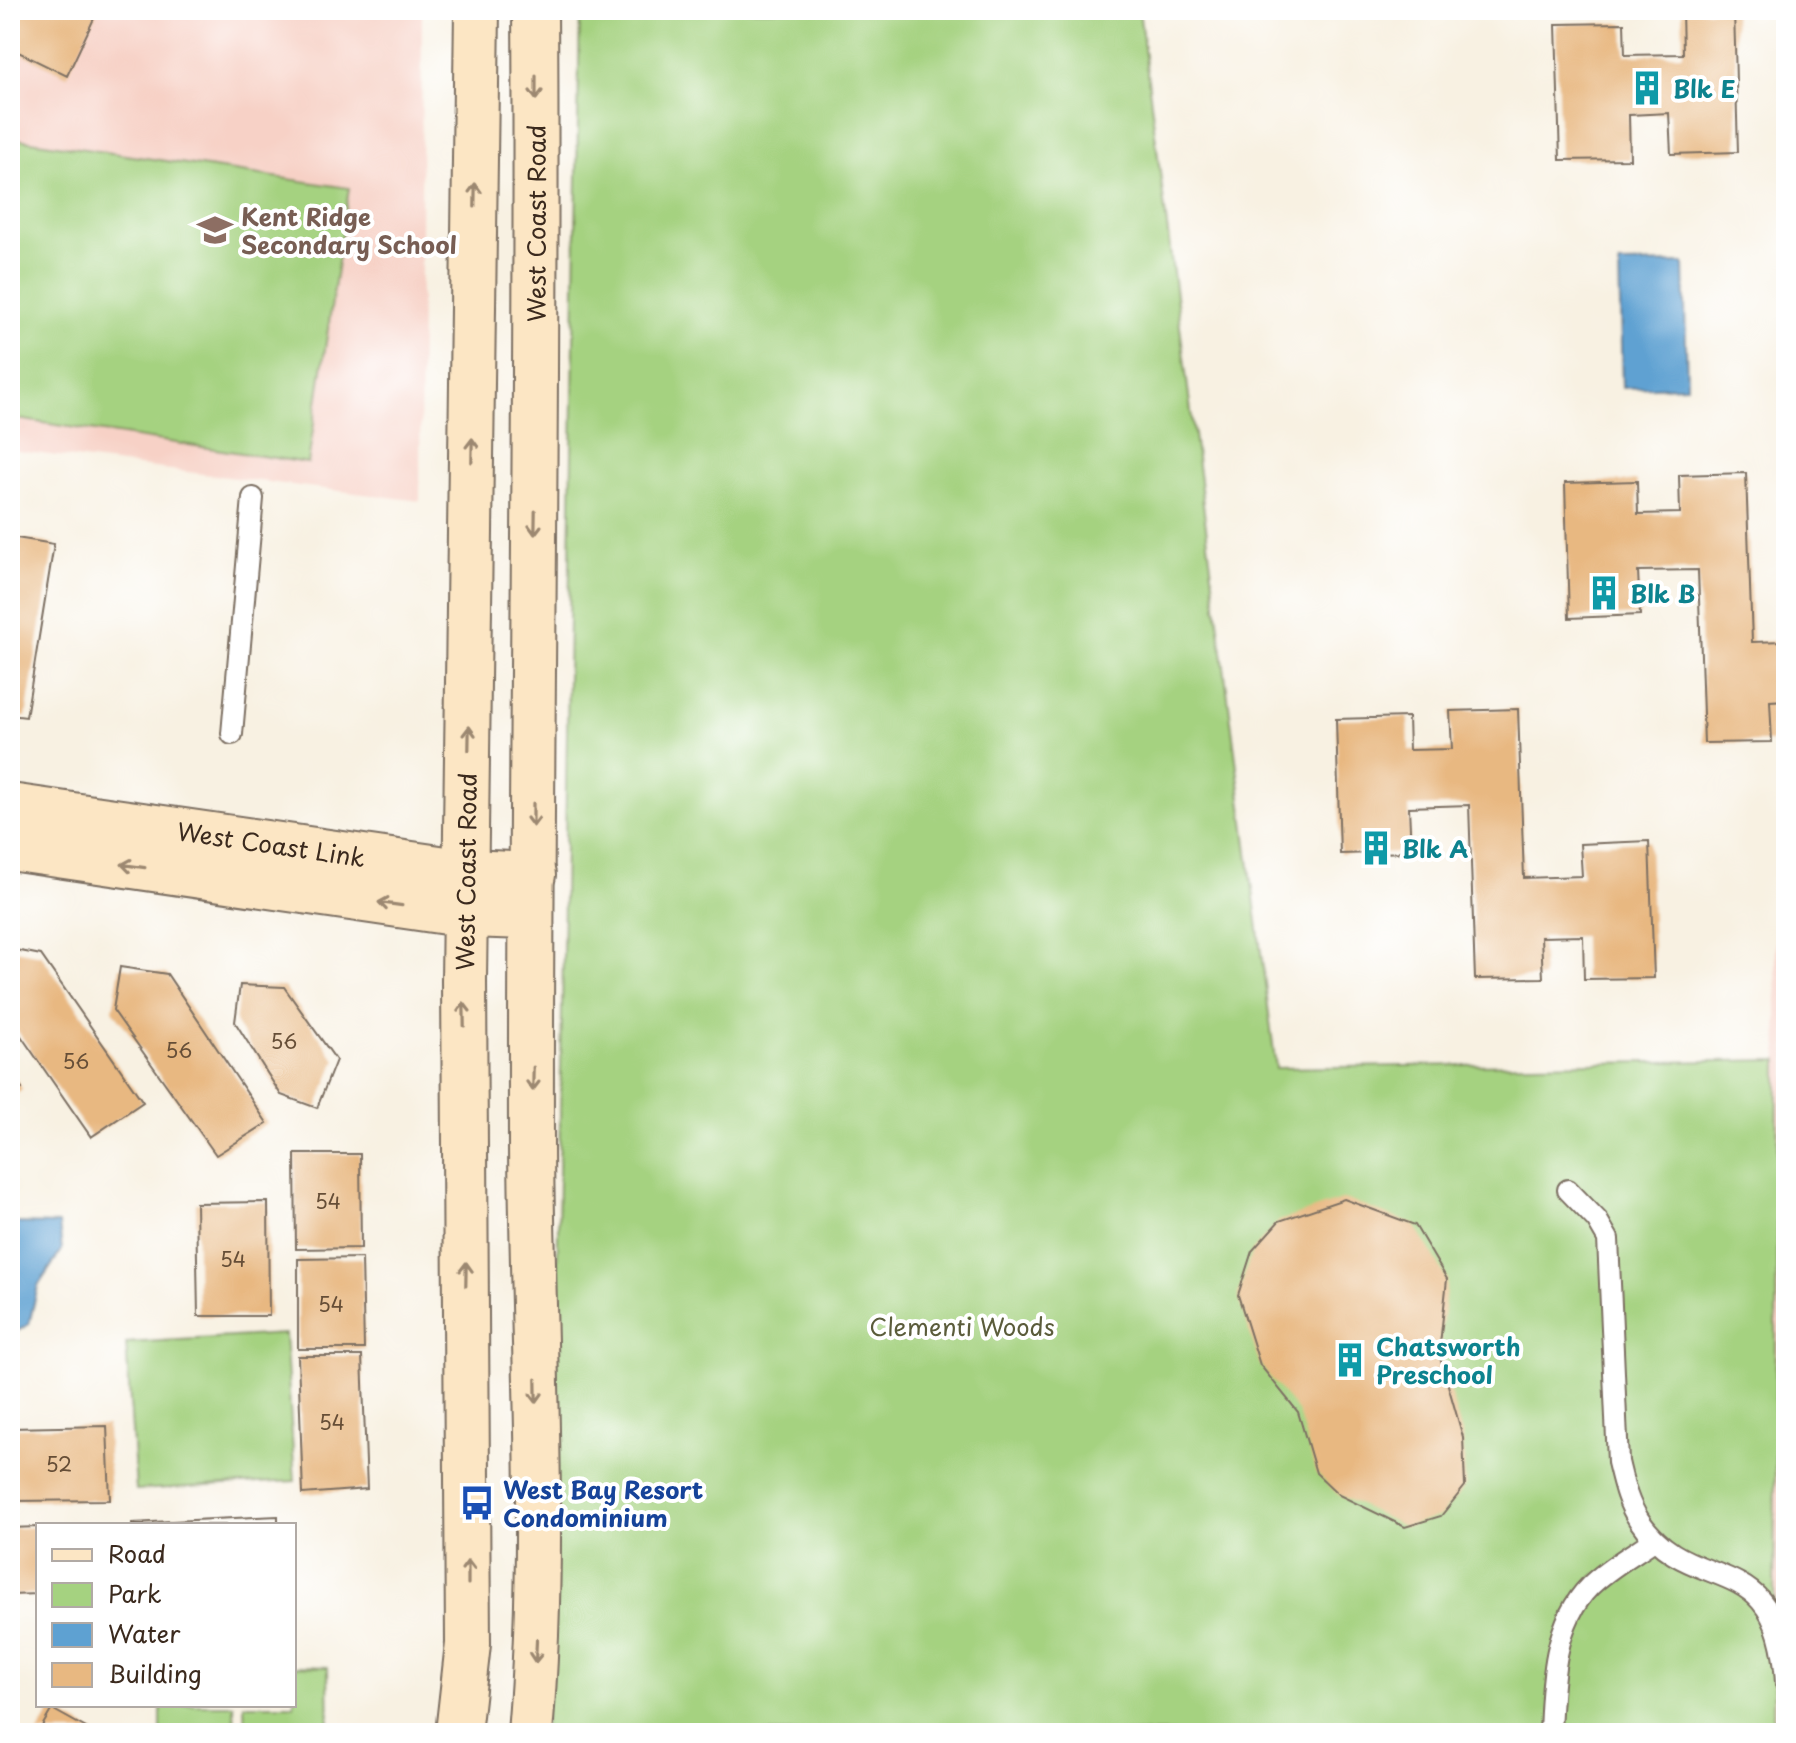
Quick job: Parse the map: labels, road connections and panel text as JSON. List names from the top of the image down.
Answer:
{
  "streets": {
    "main road": ["West Coast Road", "West Coast Link"]
  },
  "crossings": [
    ["West Coast Road", "West Coast Link"]
  ],
  "parks": ["Clementi Woods"],
  "places": {
    "building": [
      "Blk E",
      "Blk B",
      "Blk A",
      "Chatsworth Preschool"
    ],
    "school or university": ["Kent Ridge Secondary School"],
    "bus stop": ["West Bay Resort Condominium"]
  },
  "house_numbers": [
    "56",
    "56",
    "56",
    "54",
    "54",
    "54",
    "54",
    "52"
  ],
  "legend": [
    "Road",
    "Park",
    "Water",
    "Building"
  ]
}
